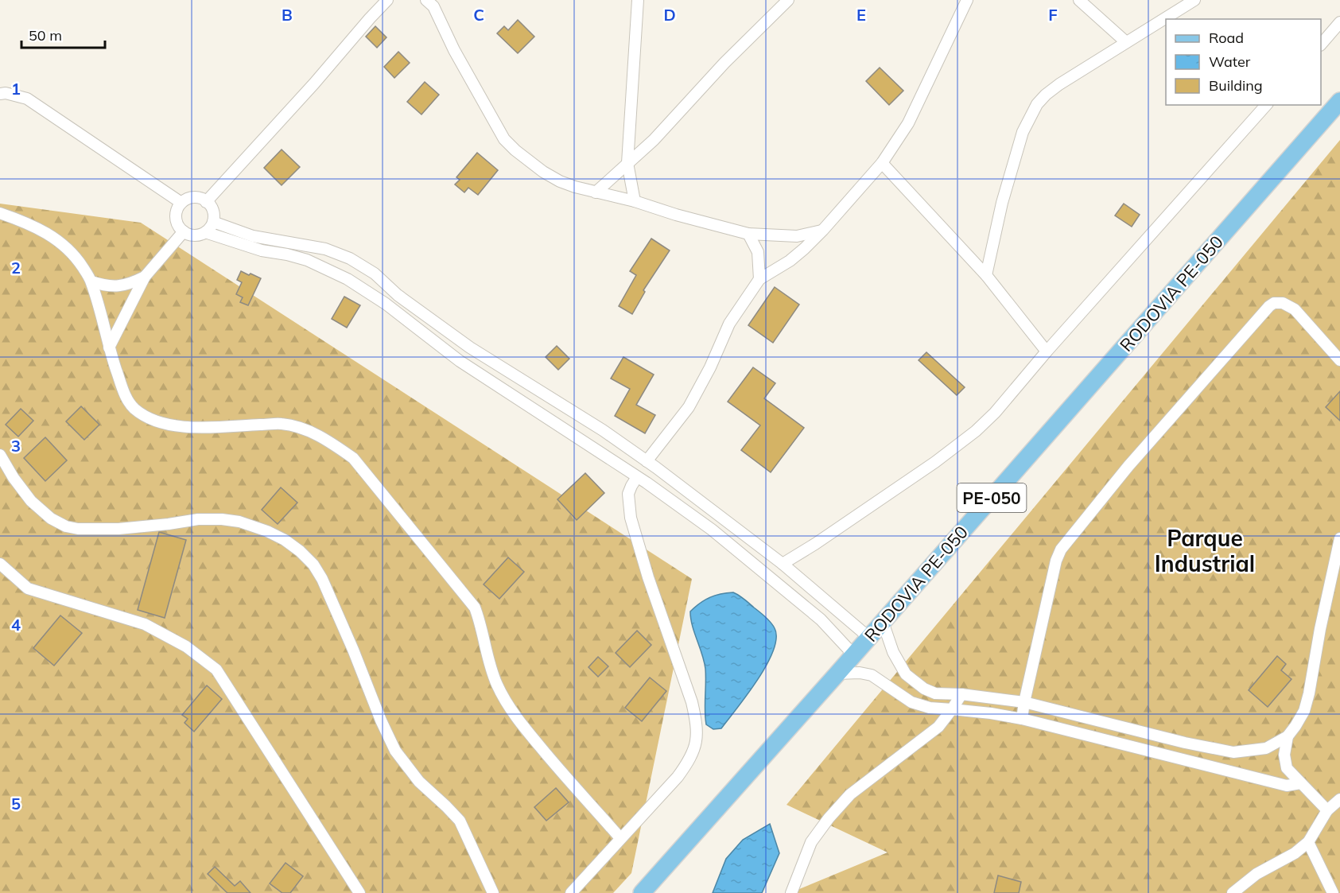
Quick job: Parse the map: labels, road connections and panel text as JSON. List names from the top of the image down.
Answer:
{
  "streets": {
    "main road": ["RODOVIA PE-050", "PE-050"]
  },
  "districts": ["Parque Industrial"],
  "legend": ["Road", "Water", "Building"],
  "scale_bar": "50 m",
  "grid": {
    "columns": [
      "B",
      "C",
      "D",
      "E",
      "F"
    ],
    "rows": [
      "1",
      "2",
      "3",
      "4",
      "5"
    ]
  }
}
